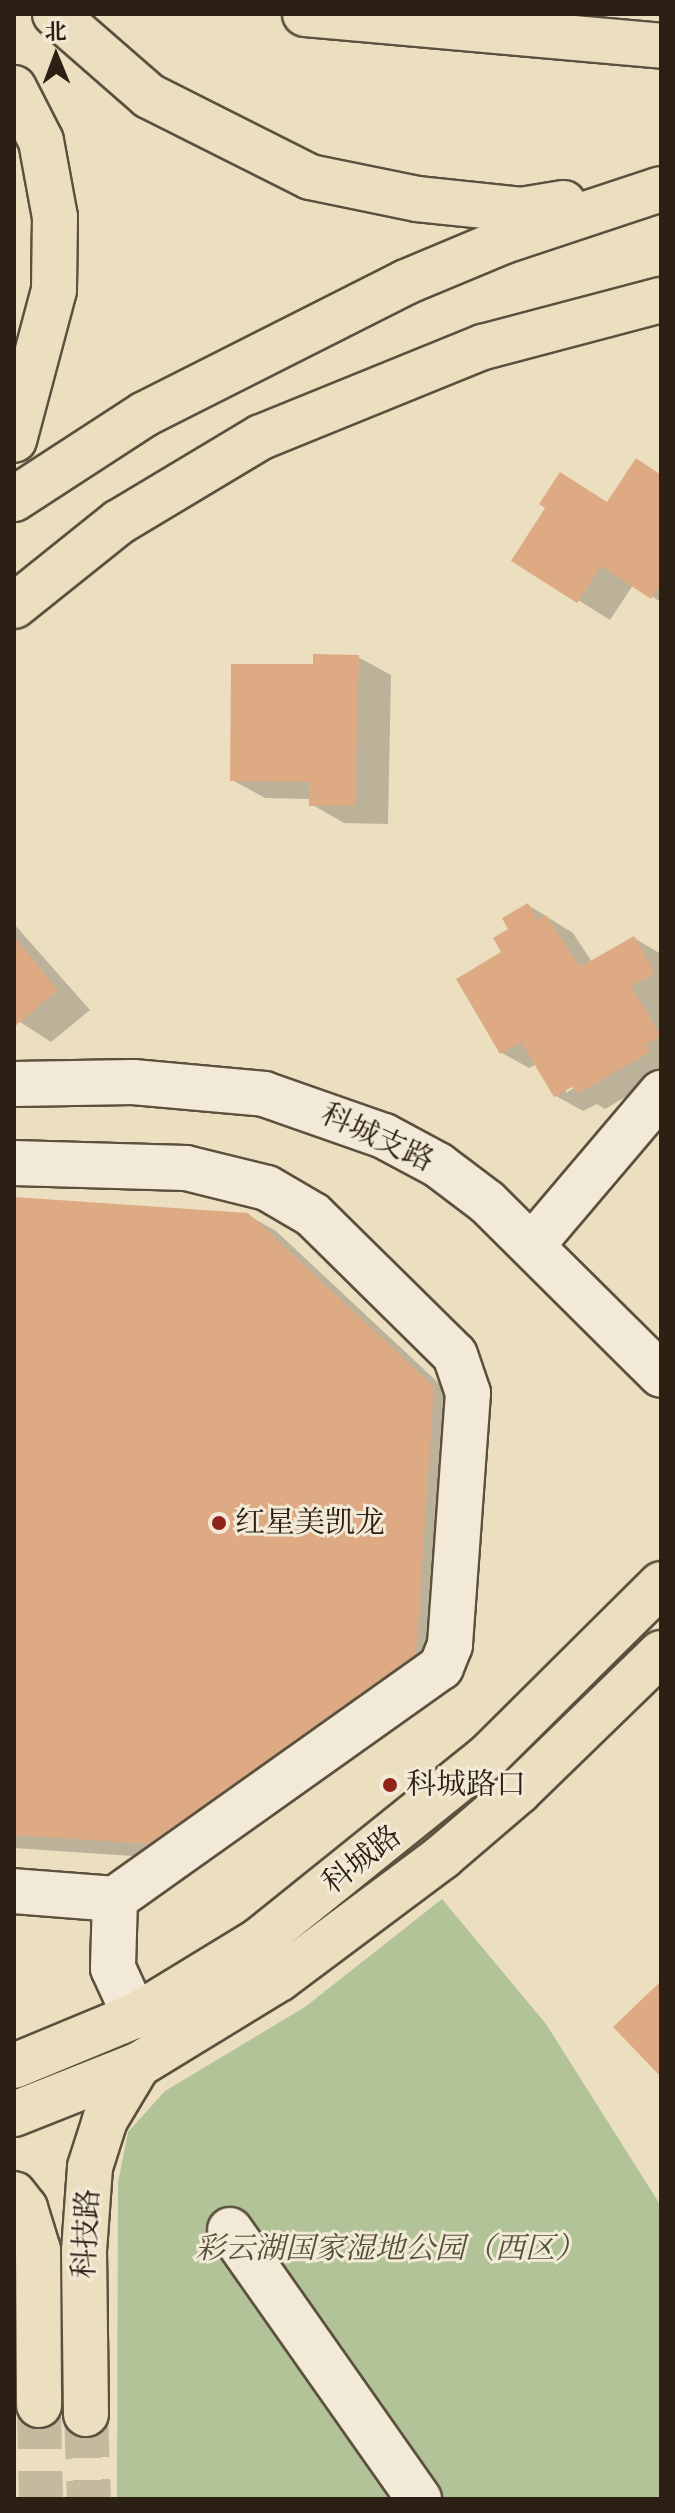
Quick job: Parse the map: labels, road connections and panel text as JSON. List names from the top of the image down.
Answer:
{
  "streets": {
    "main road": ["科城路", "科技路"],
    "street": ["科城支路"]
  },
  "crossings": [
    ["科城路", "科技路"]
  ],
  "parks": ["彩云湖国家湿地公园（西区）"],
  "places": ["红星美凯龙", "科城路口"],
  "north": "top"
}
